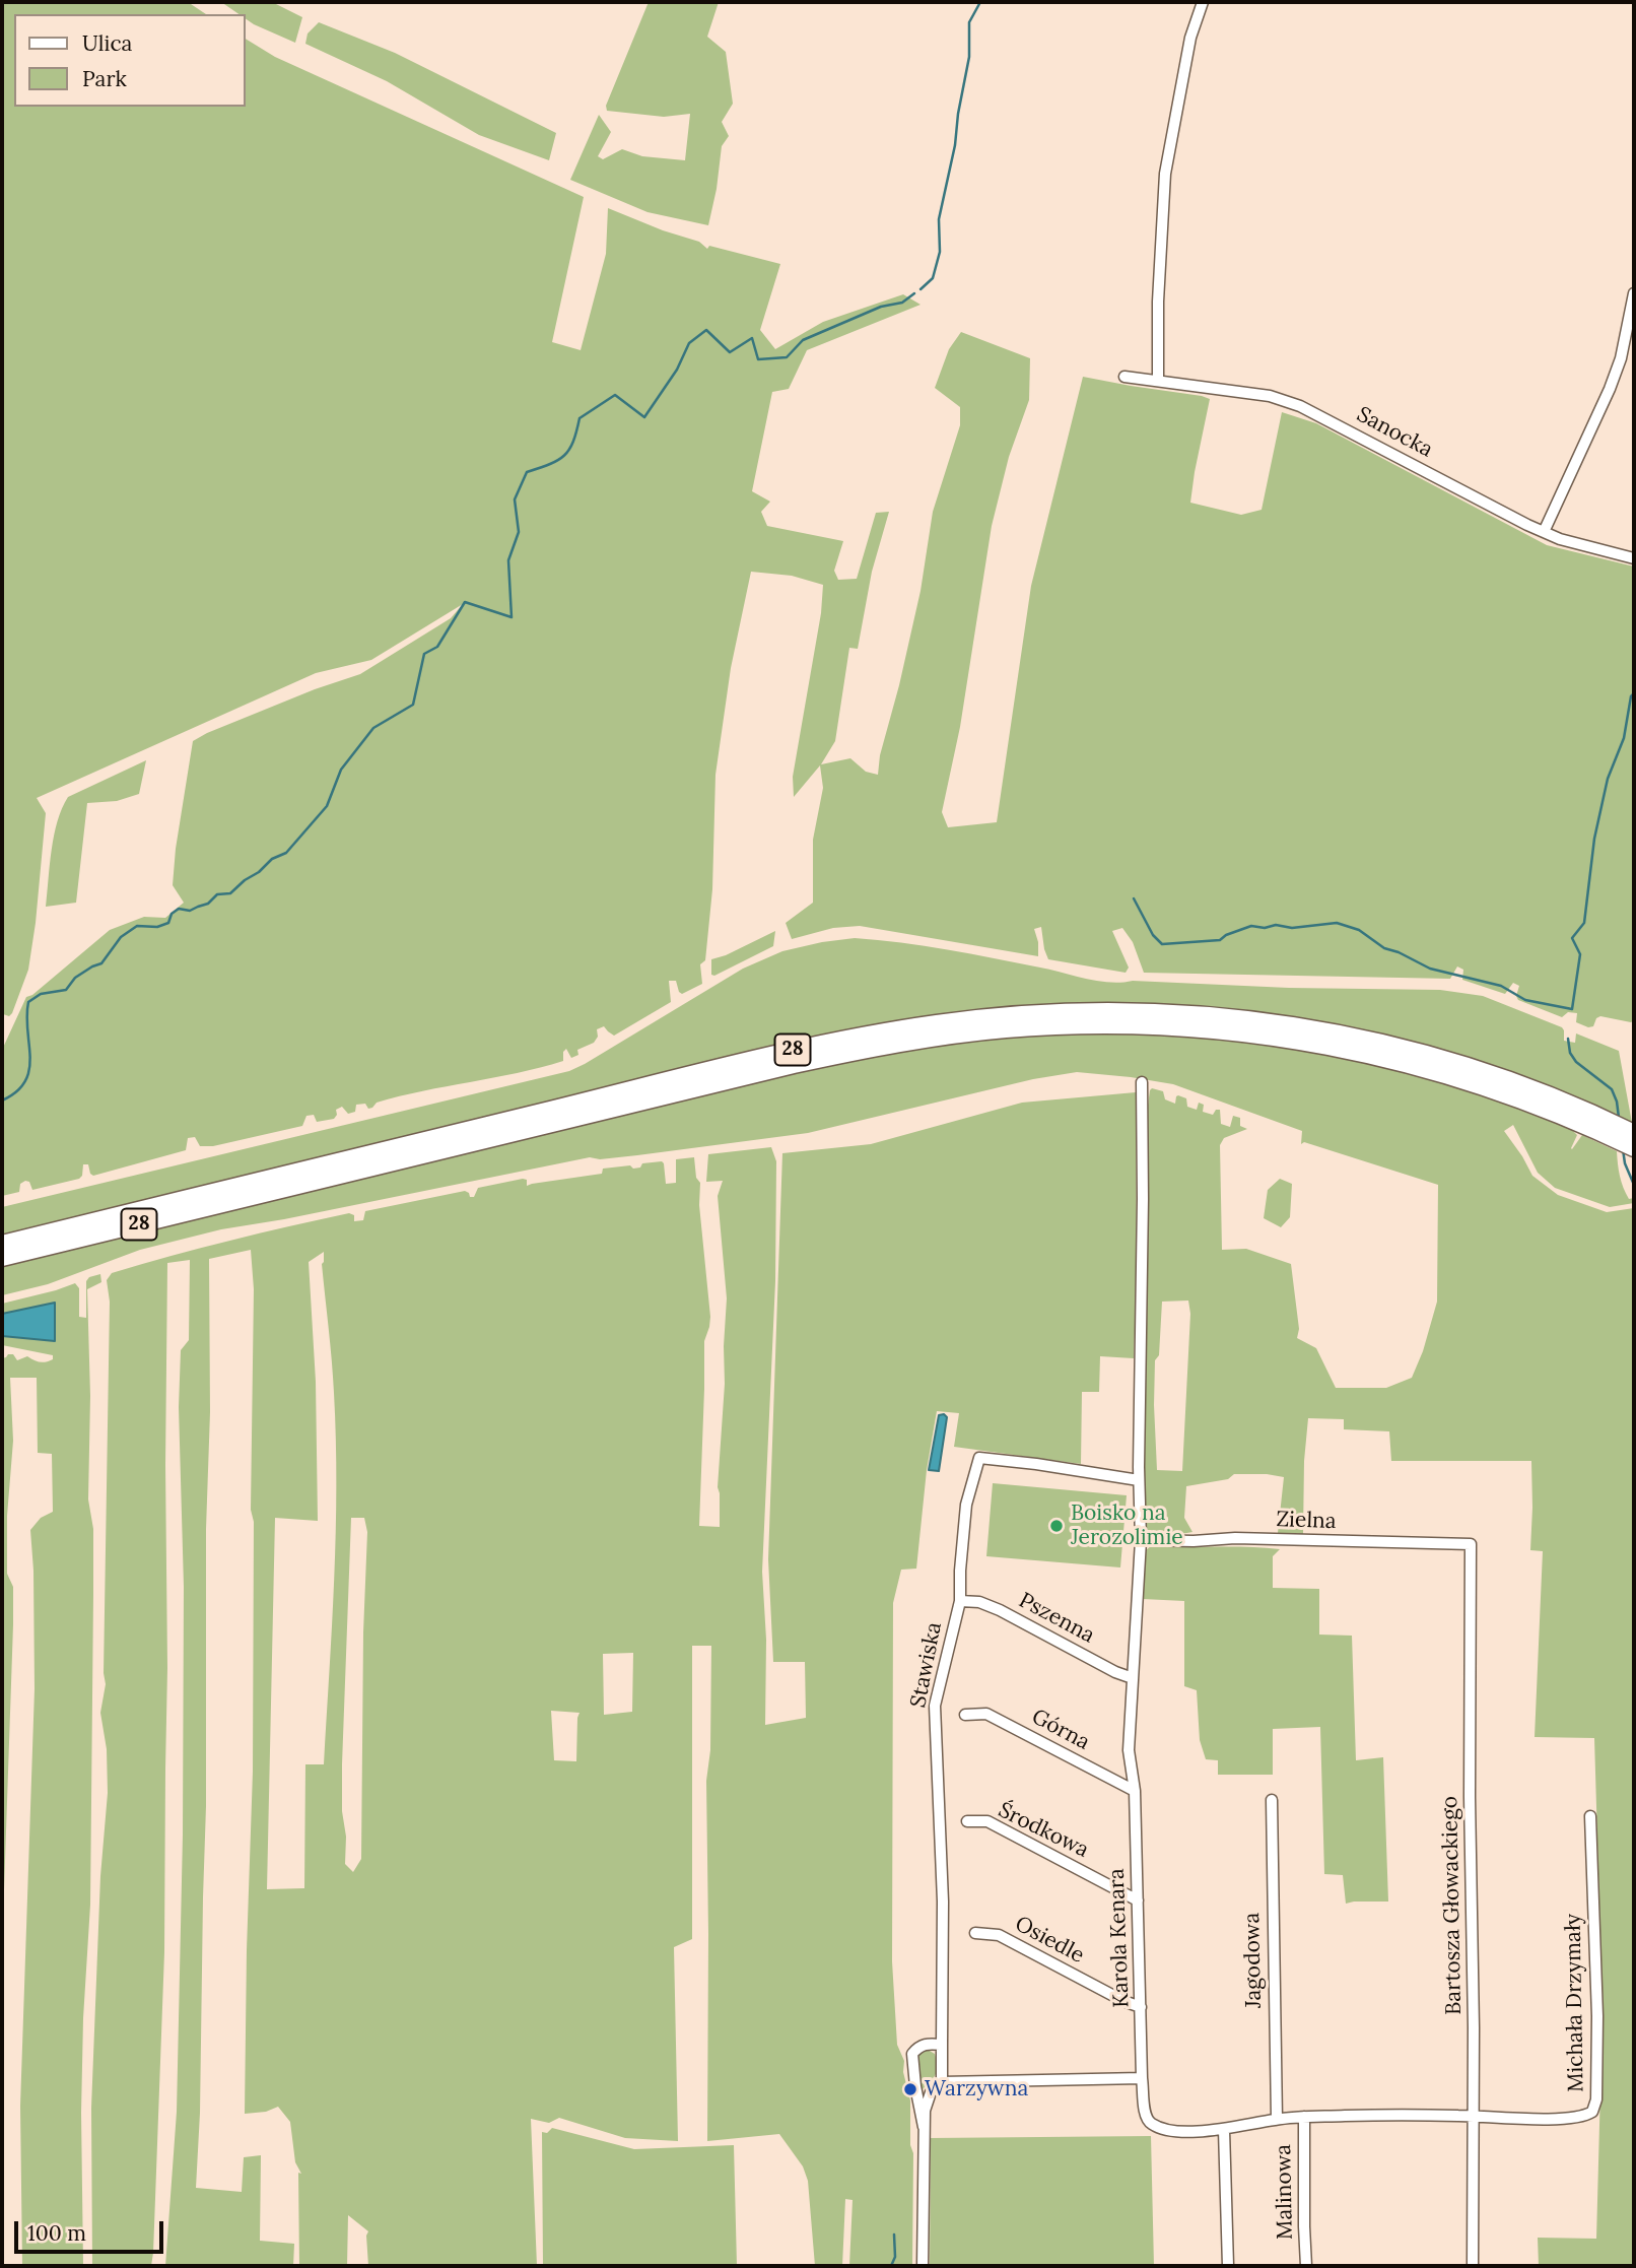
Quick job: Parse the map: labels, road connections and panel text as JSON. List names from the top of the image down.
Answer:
{
  "streets": {
    "main road": ["28"],
    "street": [
      "Sanocka",
      "Zielna",
      "Pszenna",
      "Stawiska",
      "Górna",
      "Środkowa",
      "Bartosza Głowackiego",
      "Karola Kenara",
      "Osiedle",
      "Jagodowa",
      "Michała Drzymały",
      "Malinowa"
    ]
  },
  "crossings": [
    ["Zielna", "Bartosza Głowackiego"],
    ["Zielna", "Karola Kenara"],
    ["Pszenna", "Stawiska"],
    ["Pszenna", "Karola Kenara"],
    ["Stawiska", "Karola Kenara"],
    ["Górna", "Karola Kenara"],
    ["Środkowa", "Karola Kenara"],
    ["Bartosza Głowackiego", "Karola Kenara"],
    ["Bartosza Głowackiego", "Michała Drzymały"],
    ["Karola Kenara", "Osiedle"],
    ["Karola Kenara", "Jagodowa"],
    ["Karola Kenara", "Michała Drzymały"],
    ["Karola Kenara", "Malinowa"]
  ],
  "places": ["Boisko na Jerozolimie", "Warzywna"],
  "legend": ["Ulica", "Park"],
  "scale_bar": "100 m"
}
